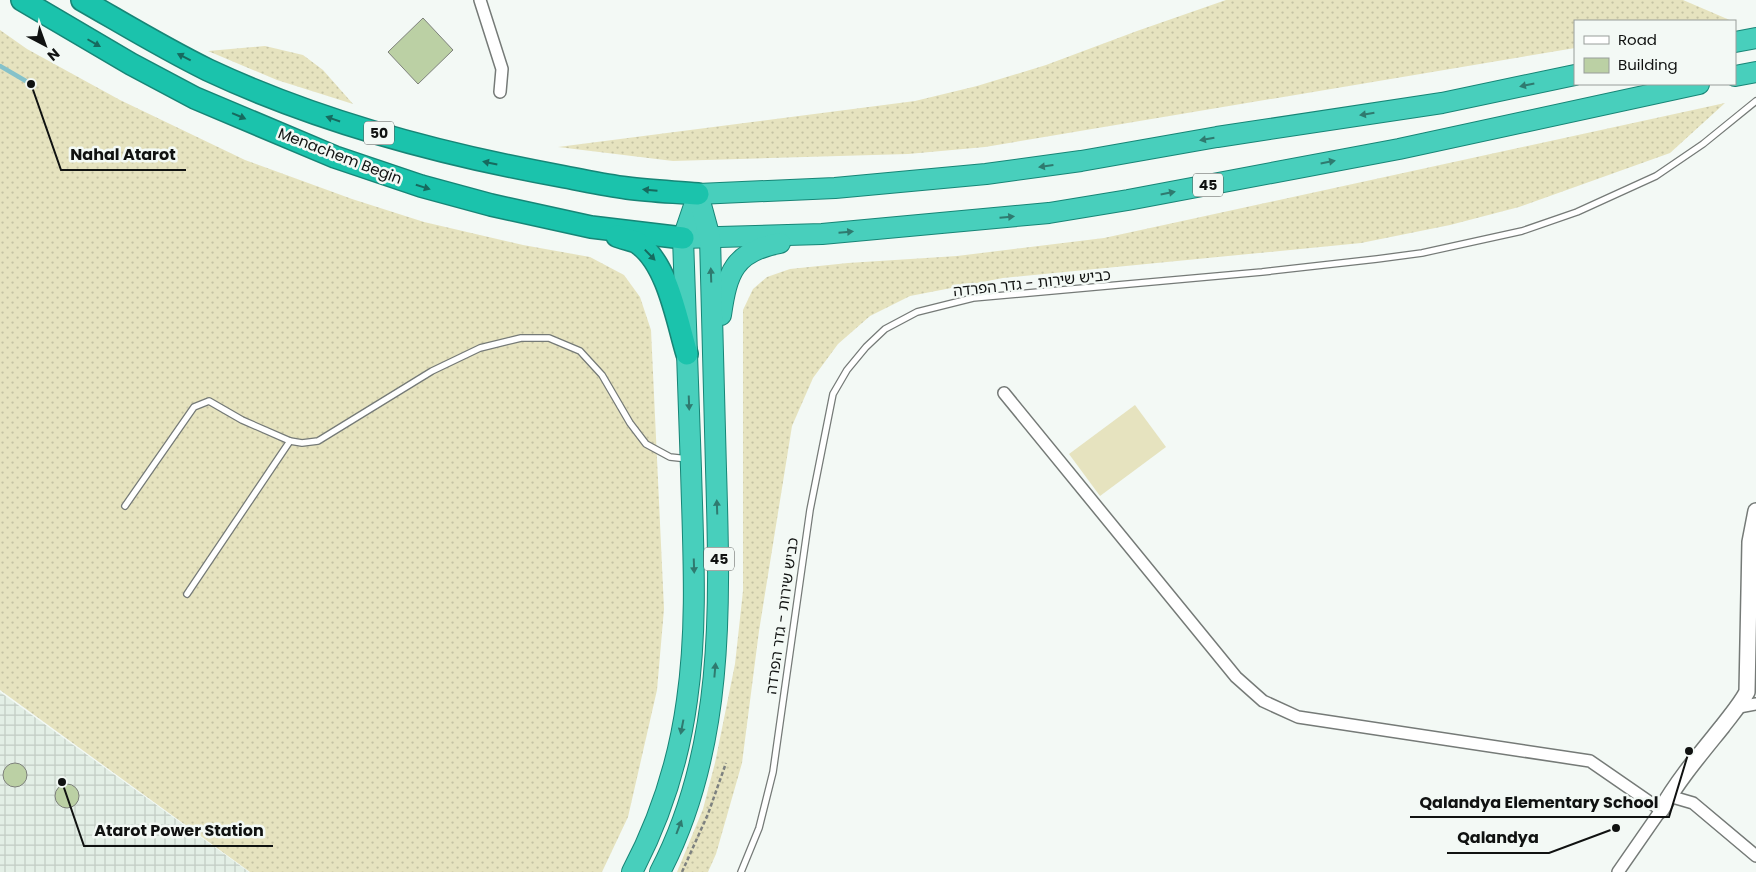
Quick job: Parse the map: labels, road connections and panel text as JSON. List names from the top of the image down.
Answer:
{
  "streets": {
    "highway": ["50", "Menachem Begin", "45"],
    "lane": ["כביש שירות - גדר הפרדה"]
  },
  "crossings": [
    ["Menachem Begin", "45"]
  ],
  "places": [
    "Nahal Atarot",
    "Qalandya Elementary School",
    "Atarot Power Station",
    "Qalandya"
  ],
  "legend": ["Road", "Building"],
  "north": "bottom right"
}
